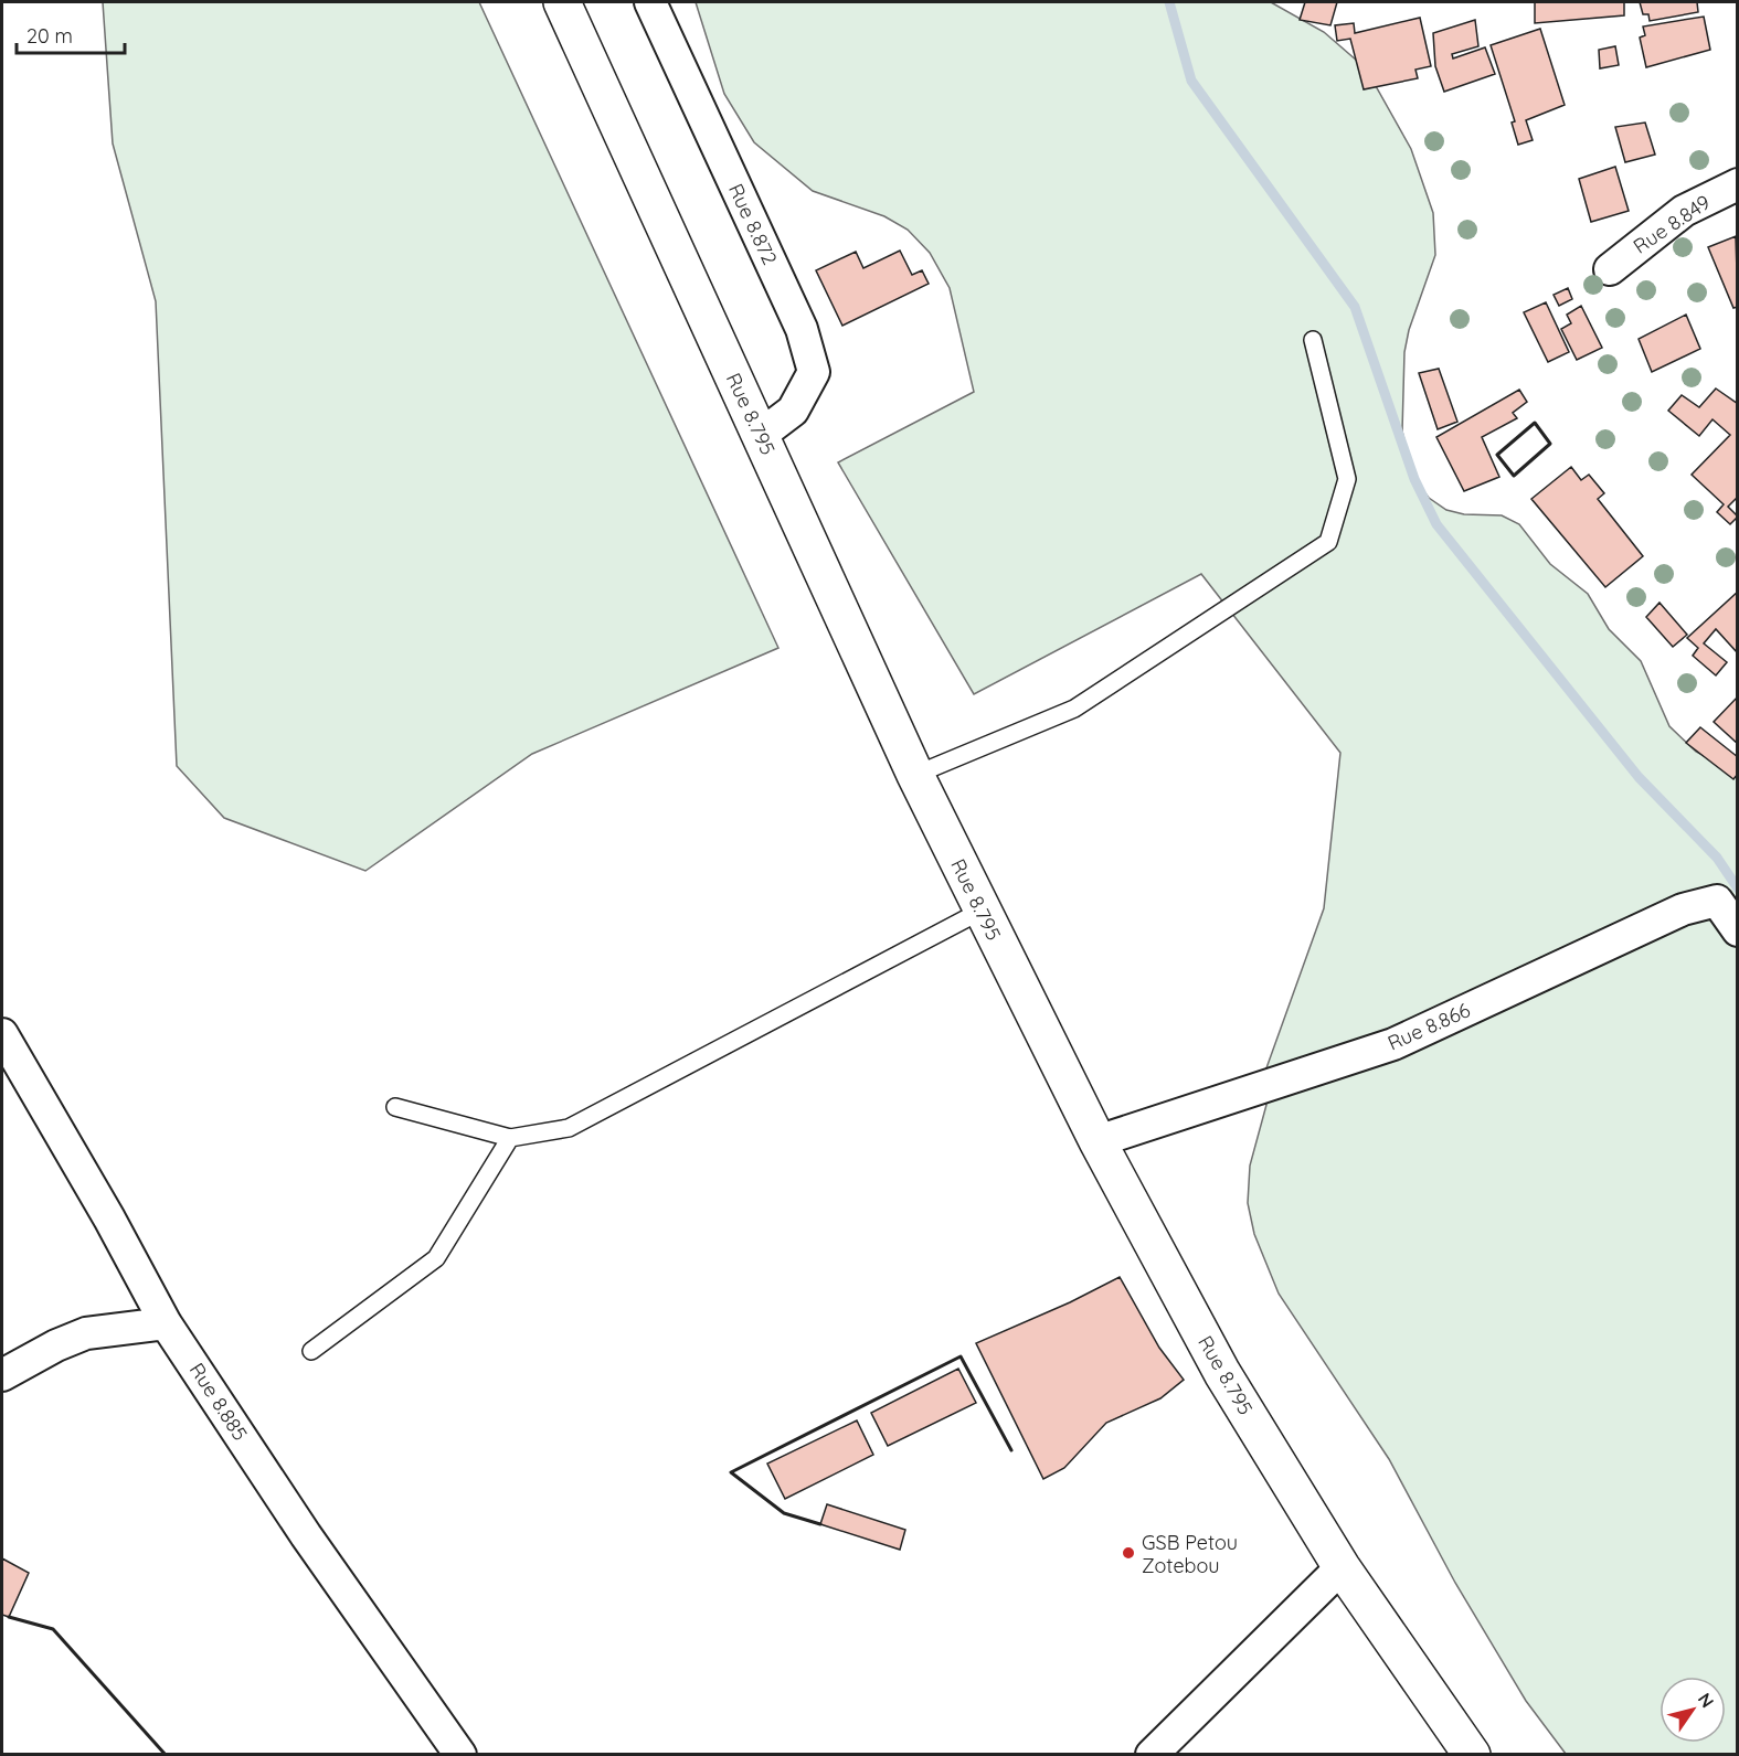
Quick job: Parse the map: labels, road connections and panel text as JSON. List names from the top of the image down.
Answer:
{
  "streets": {
    "highway": ["Rue 8.795"],
    "street": [
      "Rue 8.872",
      "Rue 8.849",
      "Rue 8.866",
      "Rue 8.885"
    ]
  },
  "crossings": [
    ["Rue 8.872", "Rue 8.795"],
    ["Rue 8.795", "Rue 8.866"]
  ],
  "places": ["GSB Petou Zotebou"],
  "scale_bar": "20 m",
  "north": "top right"
}
